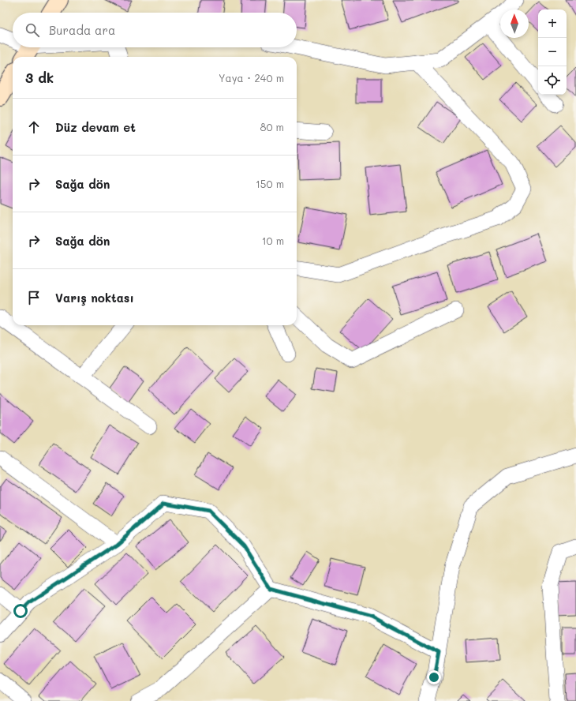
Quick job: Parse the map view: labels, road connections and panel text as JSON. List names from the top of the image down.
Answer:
{
  "north": "top",
  "page": {
    "map_buttons": ["+", "−"],
    "search": "Burada ara",
    "heading": ["3 dk", "Yaya · 240 m"],
    "list": [
      ["Düz devam et", "80 m"],
      ["Sağa dön", "150 m"],
      ["Sağa dön", "10 m"],
      "Varış noktası"
    ]
  }
}
